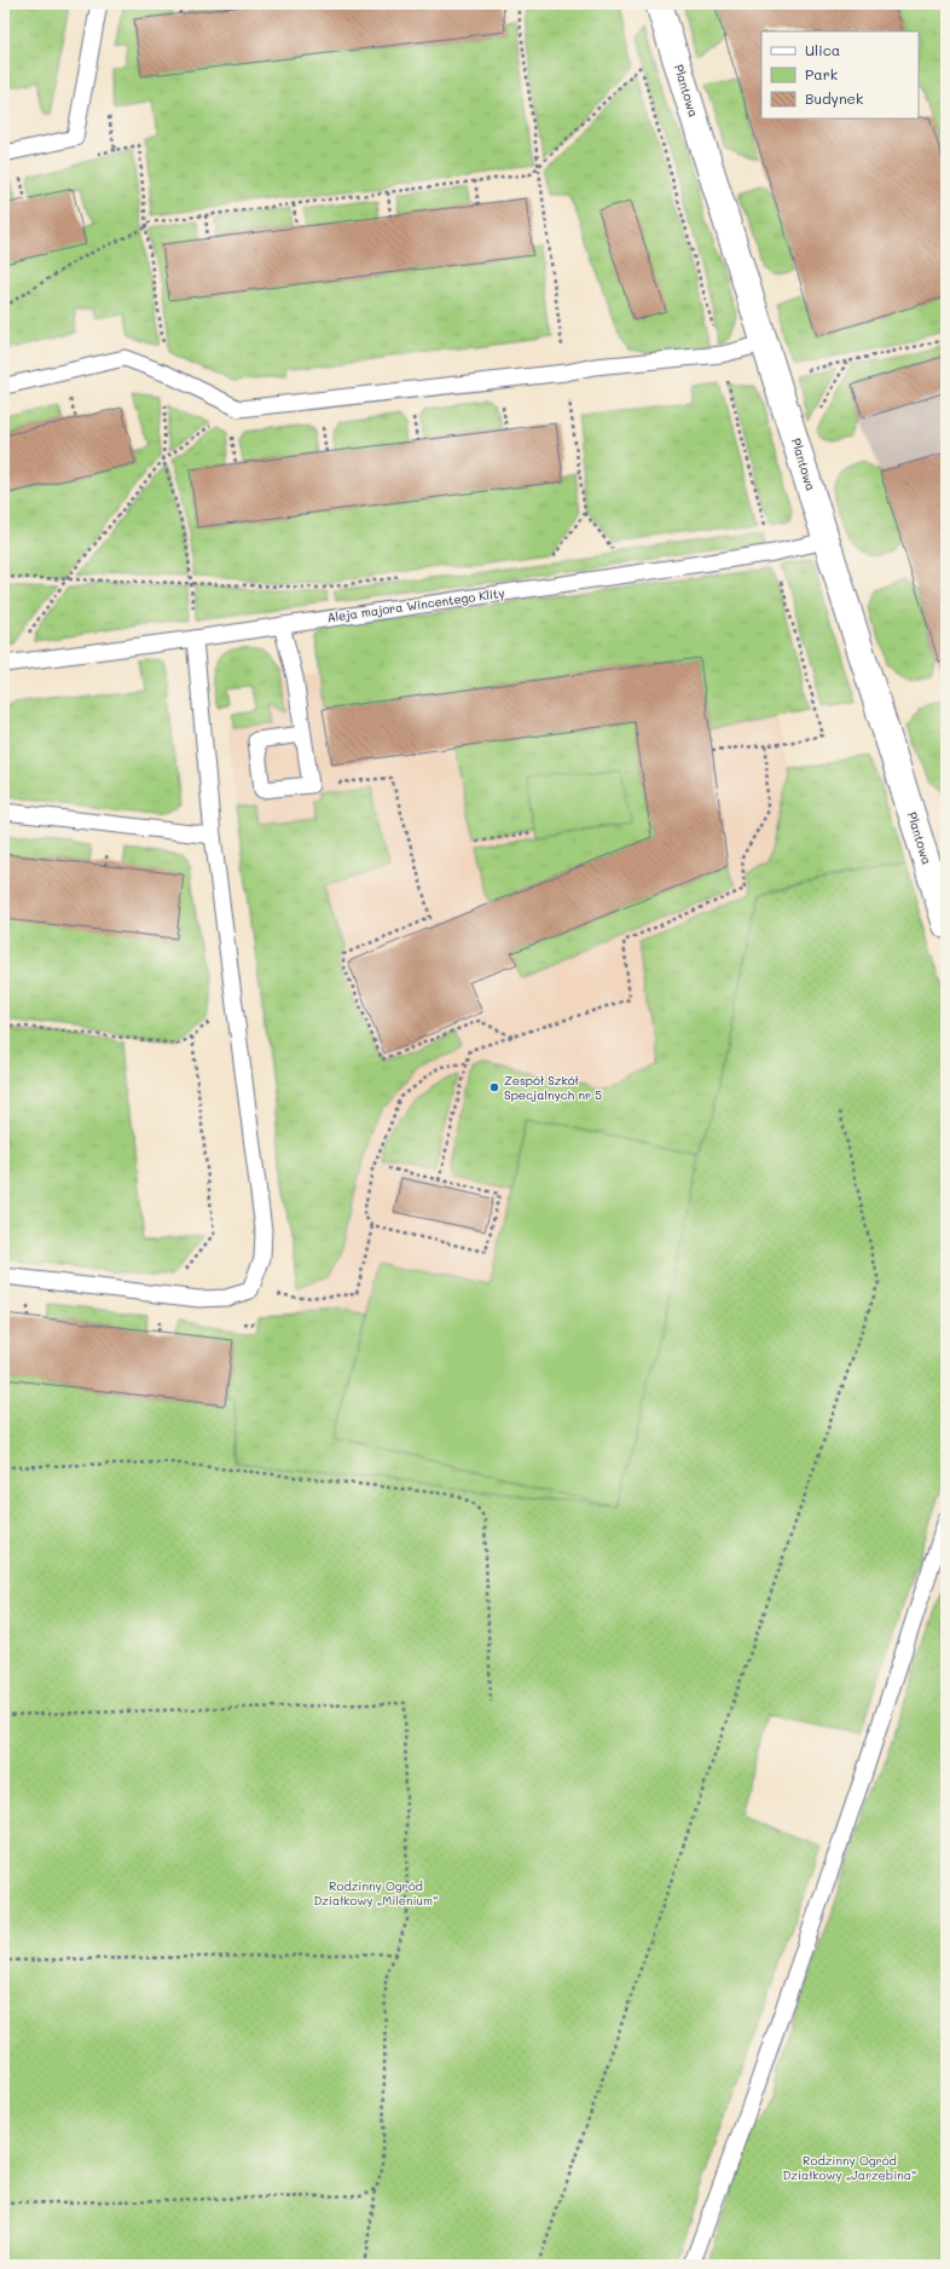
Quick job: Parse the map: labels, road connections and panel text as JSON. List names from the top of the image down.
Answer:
{
  "streets": {
    "street": ["Plantowa"],
    "lane": ["Aleja majora Wincentego Klity"]
  },
  "crossings": [
    ["Plantowa", "Aleja majora Wincentego Klity"]
  ],
  "parks": ["Rodzinny Ogród Działkowy „Milenium”", "Rodzinny Ogród Działkowy „Jarzębina”"],
  "places": ["Zespół Szkół Specjalnych nr 5"],
  "legend": ["Ulica", "Park", "Budynek"]
}
